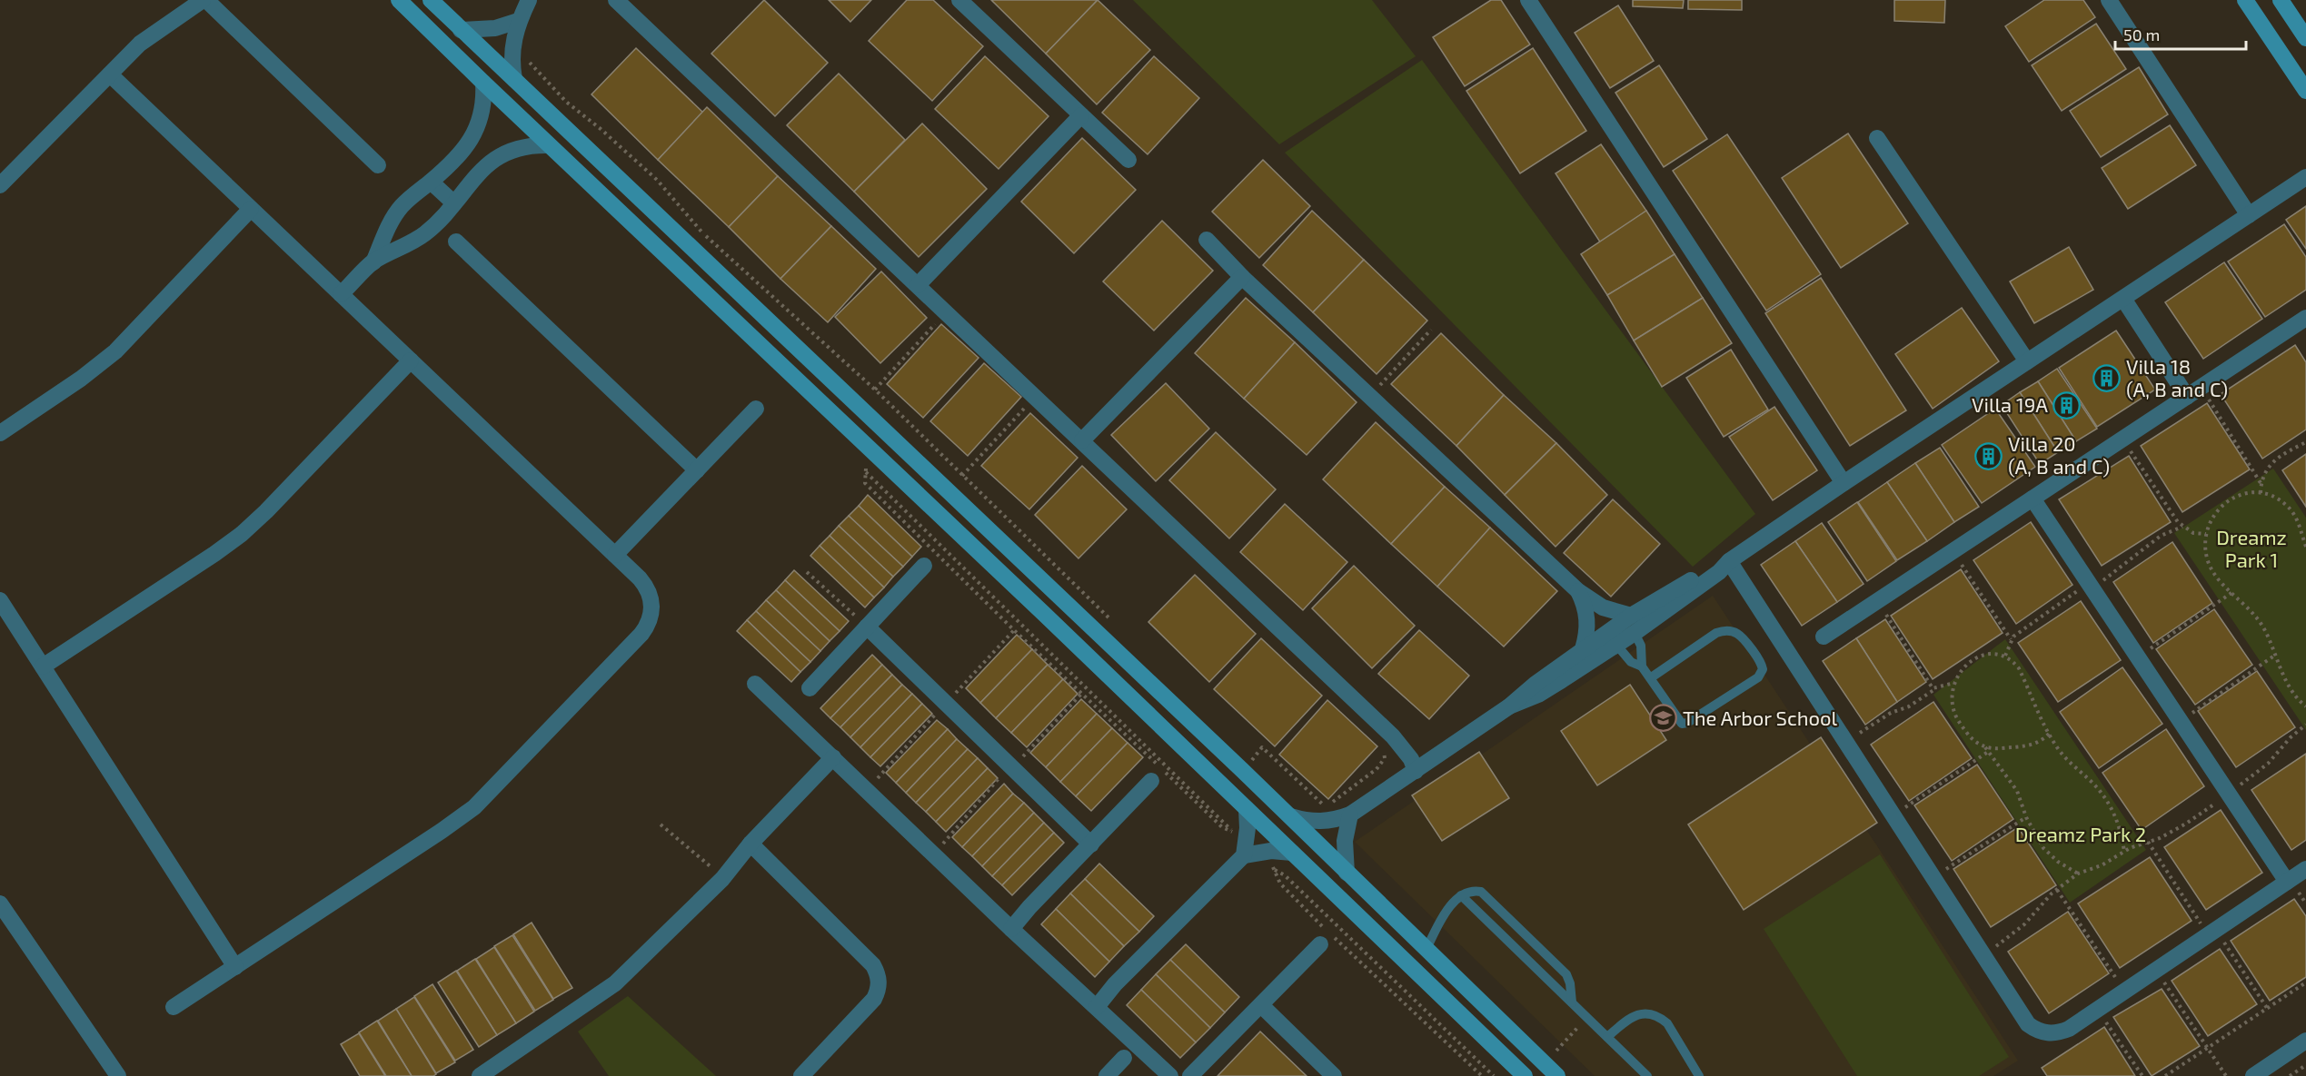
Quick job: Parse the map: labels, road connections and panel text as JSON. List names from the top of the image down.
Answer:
{
  "parks": ["Dreamz Park 1", "Dreamz Park 2"],
  "places": {
    "building": ["Villa 18 (A, B and C)", "Villa 19A", "Villa 20 (A, B and C)"],
    "school or university": ["The Arbor School"]
  },
  "scale_bar": "50 m"
}
